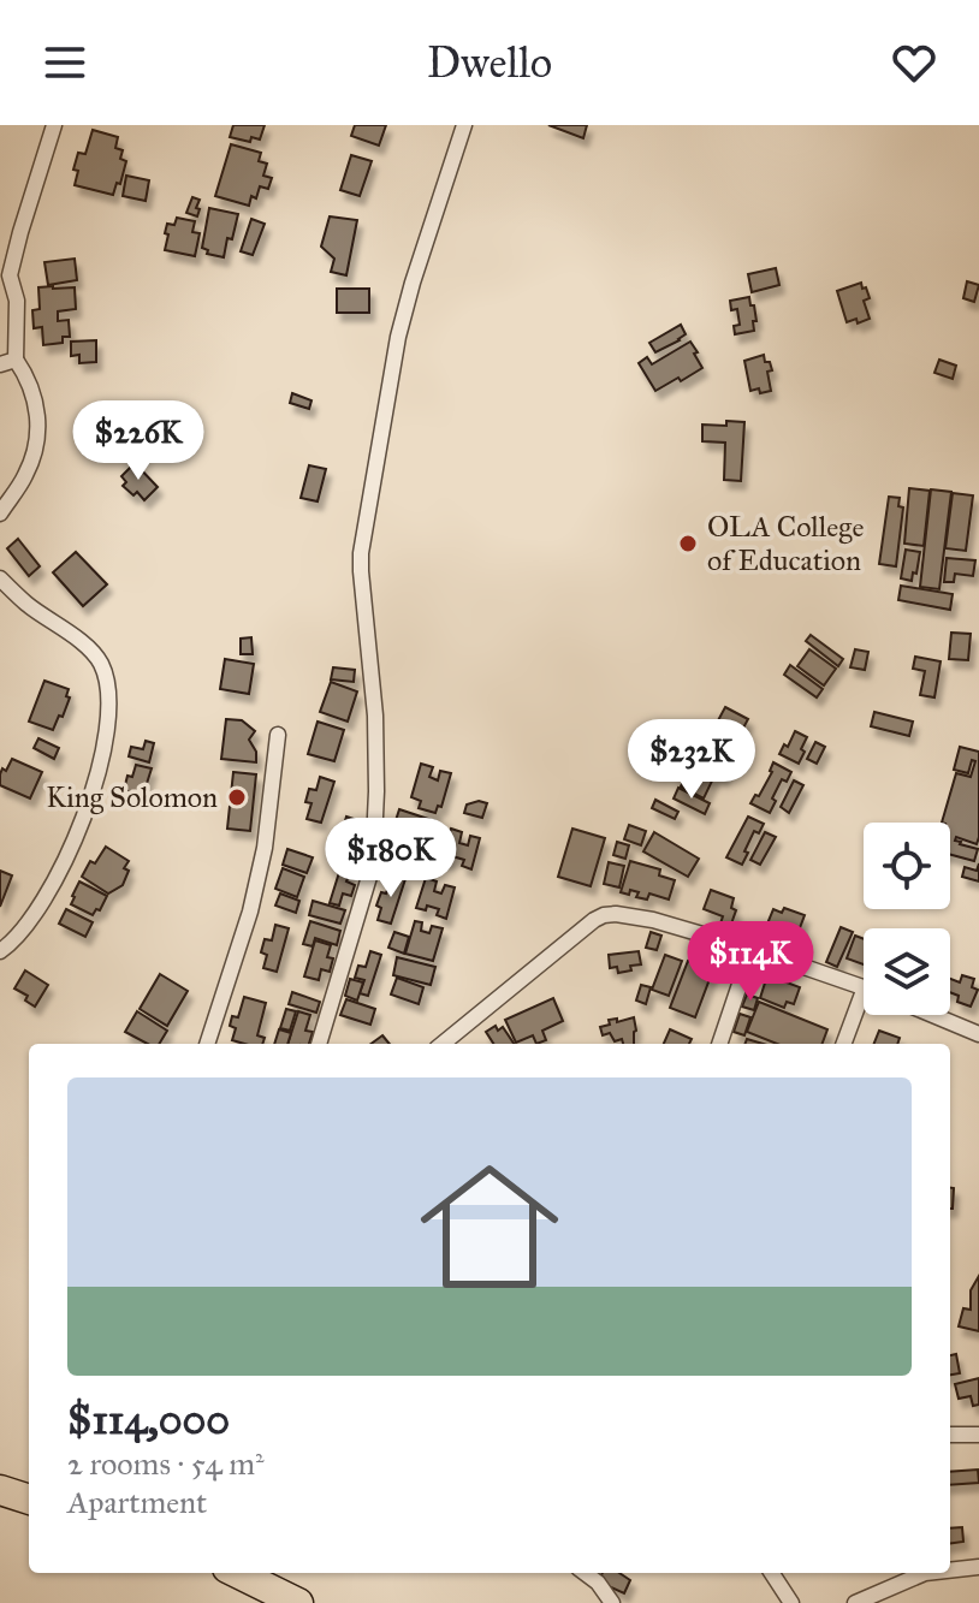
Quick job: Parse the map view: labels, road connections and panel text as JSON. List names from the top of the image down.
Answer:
{
  "places": ["OLA College of Education", "King Solomon"],
  "page": {
    "header": "Dwello",
    "price": [
      "$226K",
      "$232K",
      "$180K",
      "$114K"
    ],
    "list": [
      {
        "name": "$114,000",
        "note": "2 rooms · 54 m² · Apartment"
      }
    ]
  }
}
